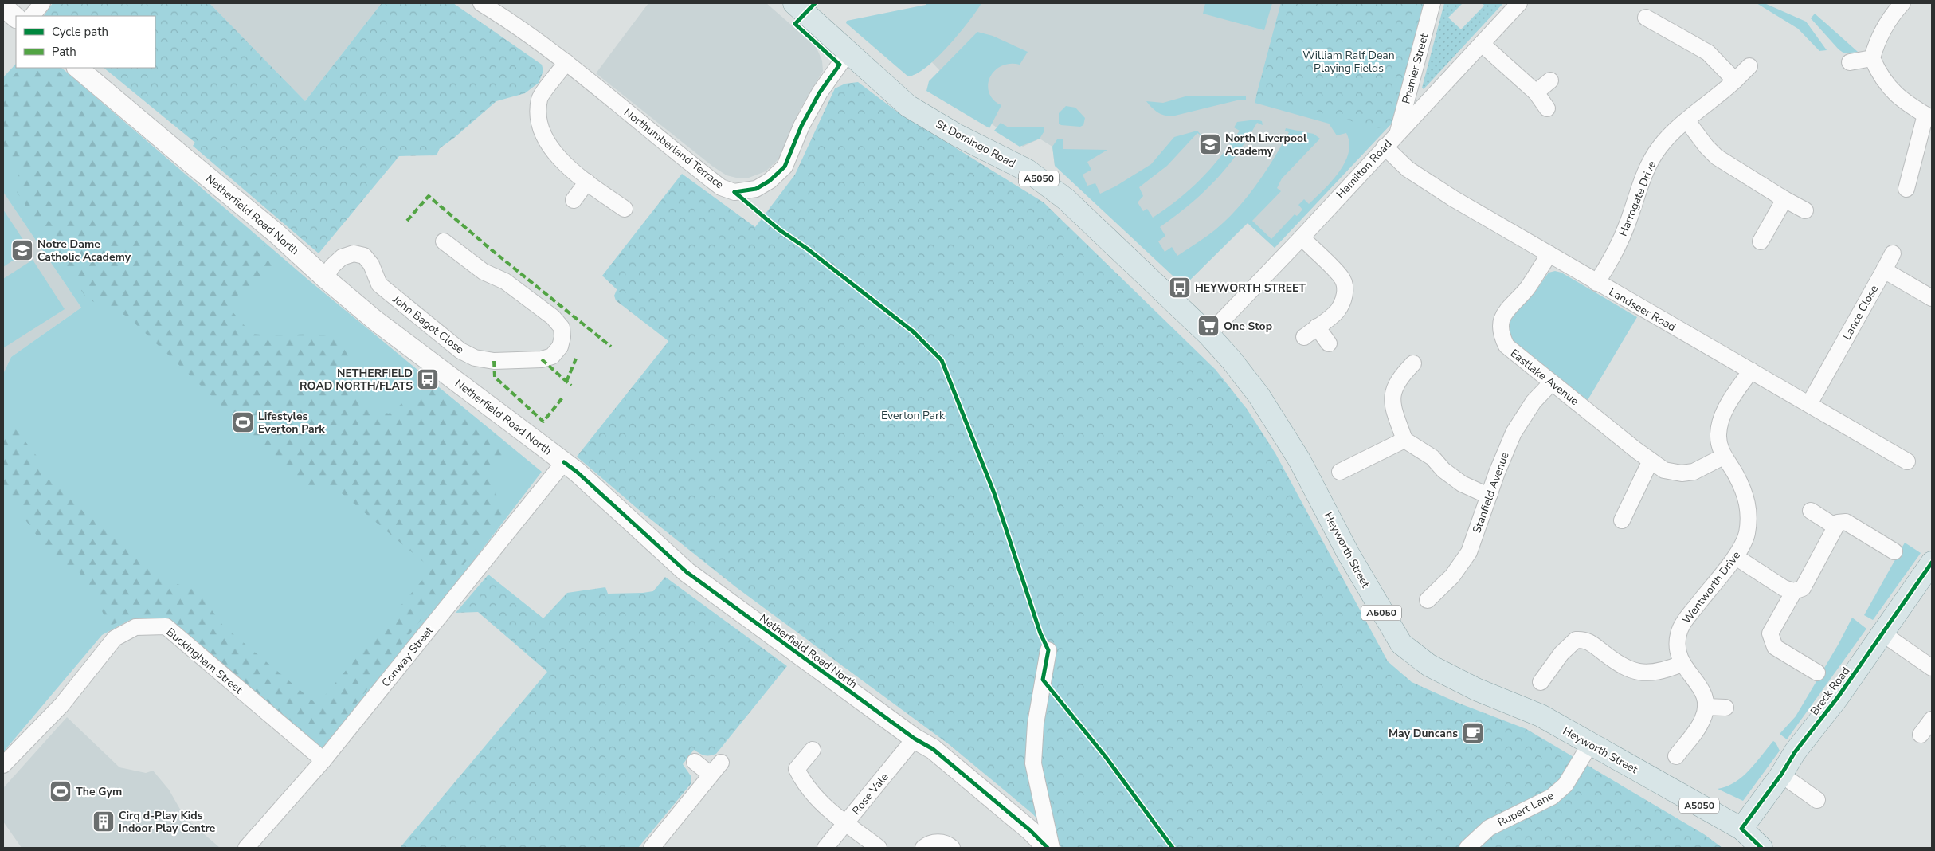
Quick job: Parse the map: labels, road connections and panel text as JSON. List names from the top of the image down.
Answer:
{
  "streets": {
    "main road": [
      "St Domingo Road",
      "A5050",
      "Heyworth Street",
      "Breck Road"
    ],
    "street": [
      "Premier Street",
      "Northumberland Terrace",
      "Hamilton Road",
      "Harrogate Drive",
      "Netherfield Road North",
      "Landseer Road",
      "Lance Close",
      "John Bagot Close",
      "Eastlake Avenue",
      "Stanfield Avenue",
      "Wentworth Drive",
      "Conway Street",
      "Buckingham Street",
      "Rose Vale",
      "Rupert Lane"
    ]
  },
  "crossings": [
    ["Premier Street", "Hamilton Road"],
    ["St Domingo Road", "Northumberland Terrace"],
    ["St Domingo Road", "Hamilton Road"],
    ["St Domingo Road", "Heyworth Street"],
    ["Hamilton Road", "Landseer Road"],
    ["Hamilton Road", "Heyworth Street"],
    ["Harrogate Drive", "Landseer Road"],
    ["Netherfield Road North", "John Bagot Close"],
    ["Netherfield Road North", "Conway Street"],
    ["Netherfield Road North", "Rose Vale"],
    ["Landseer Road", "Lance Close"],
    ["Landseer Road", "Eastlake Avenue"],
    ["Landseer Road", "Wentworth Drive"],
    ["Eastlake Avenue", "Stanfield Avenue"],
    ["Eastlake Avenue", "Wentworth Drive"],
    ["Heyworth Street", "Breck Road"],
    ["Heyworth Street", "Rupert Lane"],
    ["Conway Street", "Buckingham Street"]
  ],
  "parks": ["William Ralf Dean Playing Fields", "Everton Park"],
  "places": {
    "school or university": ["North Liverpool Academy", "Notre Dame Catholic Academy"],
    "bus stop": ["HEYWORTH STREET", "NETHERFIELD ROAD NORTH/FLATS"],
    "supermarket": ["One Stop"],
    "sports": ["Lifestyles Everton Park", "The Gym"],
    "cafe": ["May Duncans"],
    "building": ["Cirq d-Play Kids Indoor Play Centre"]
  },
  "legend": ["Cycle path", "Path"]
}
